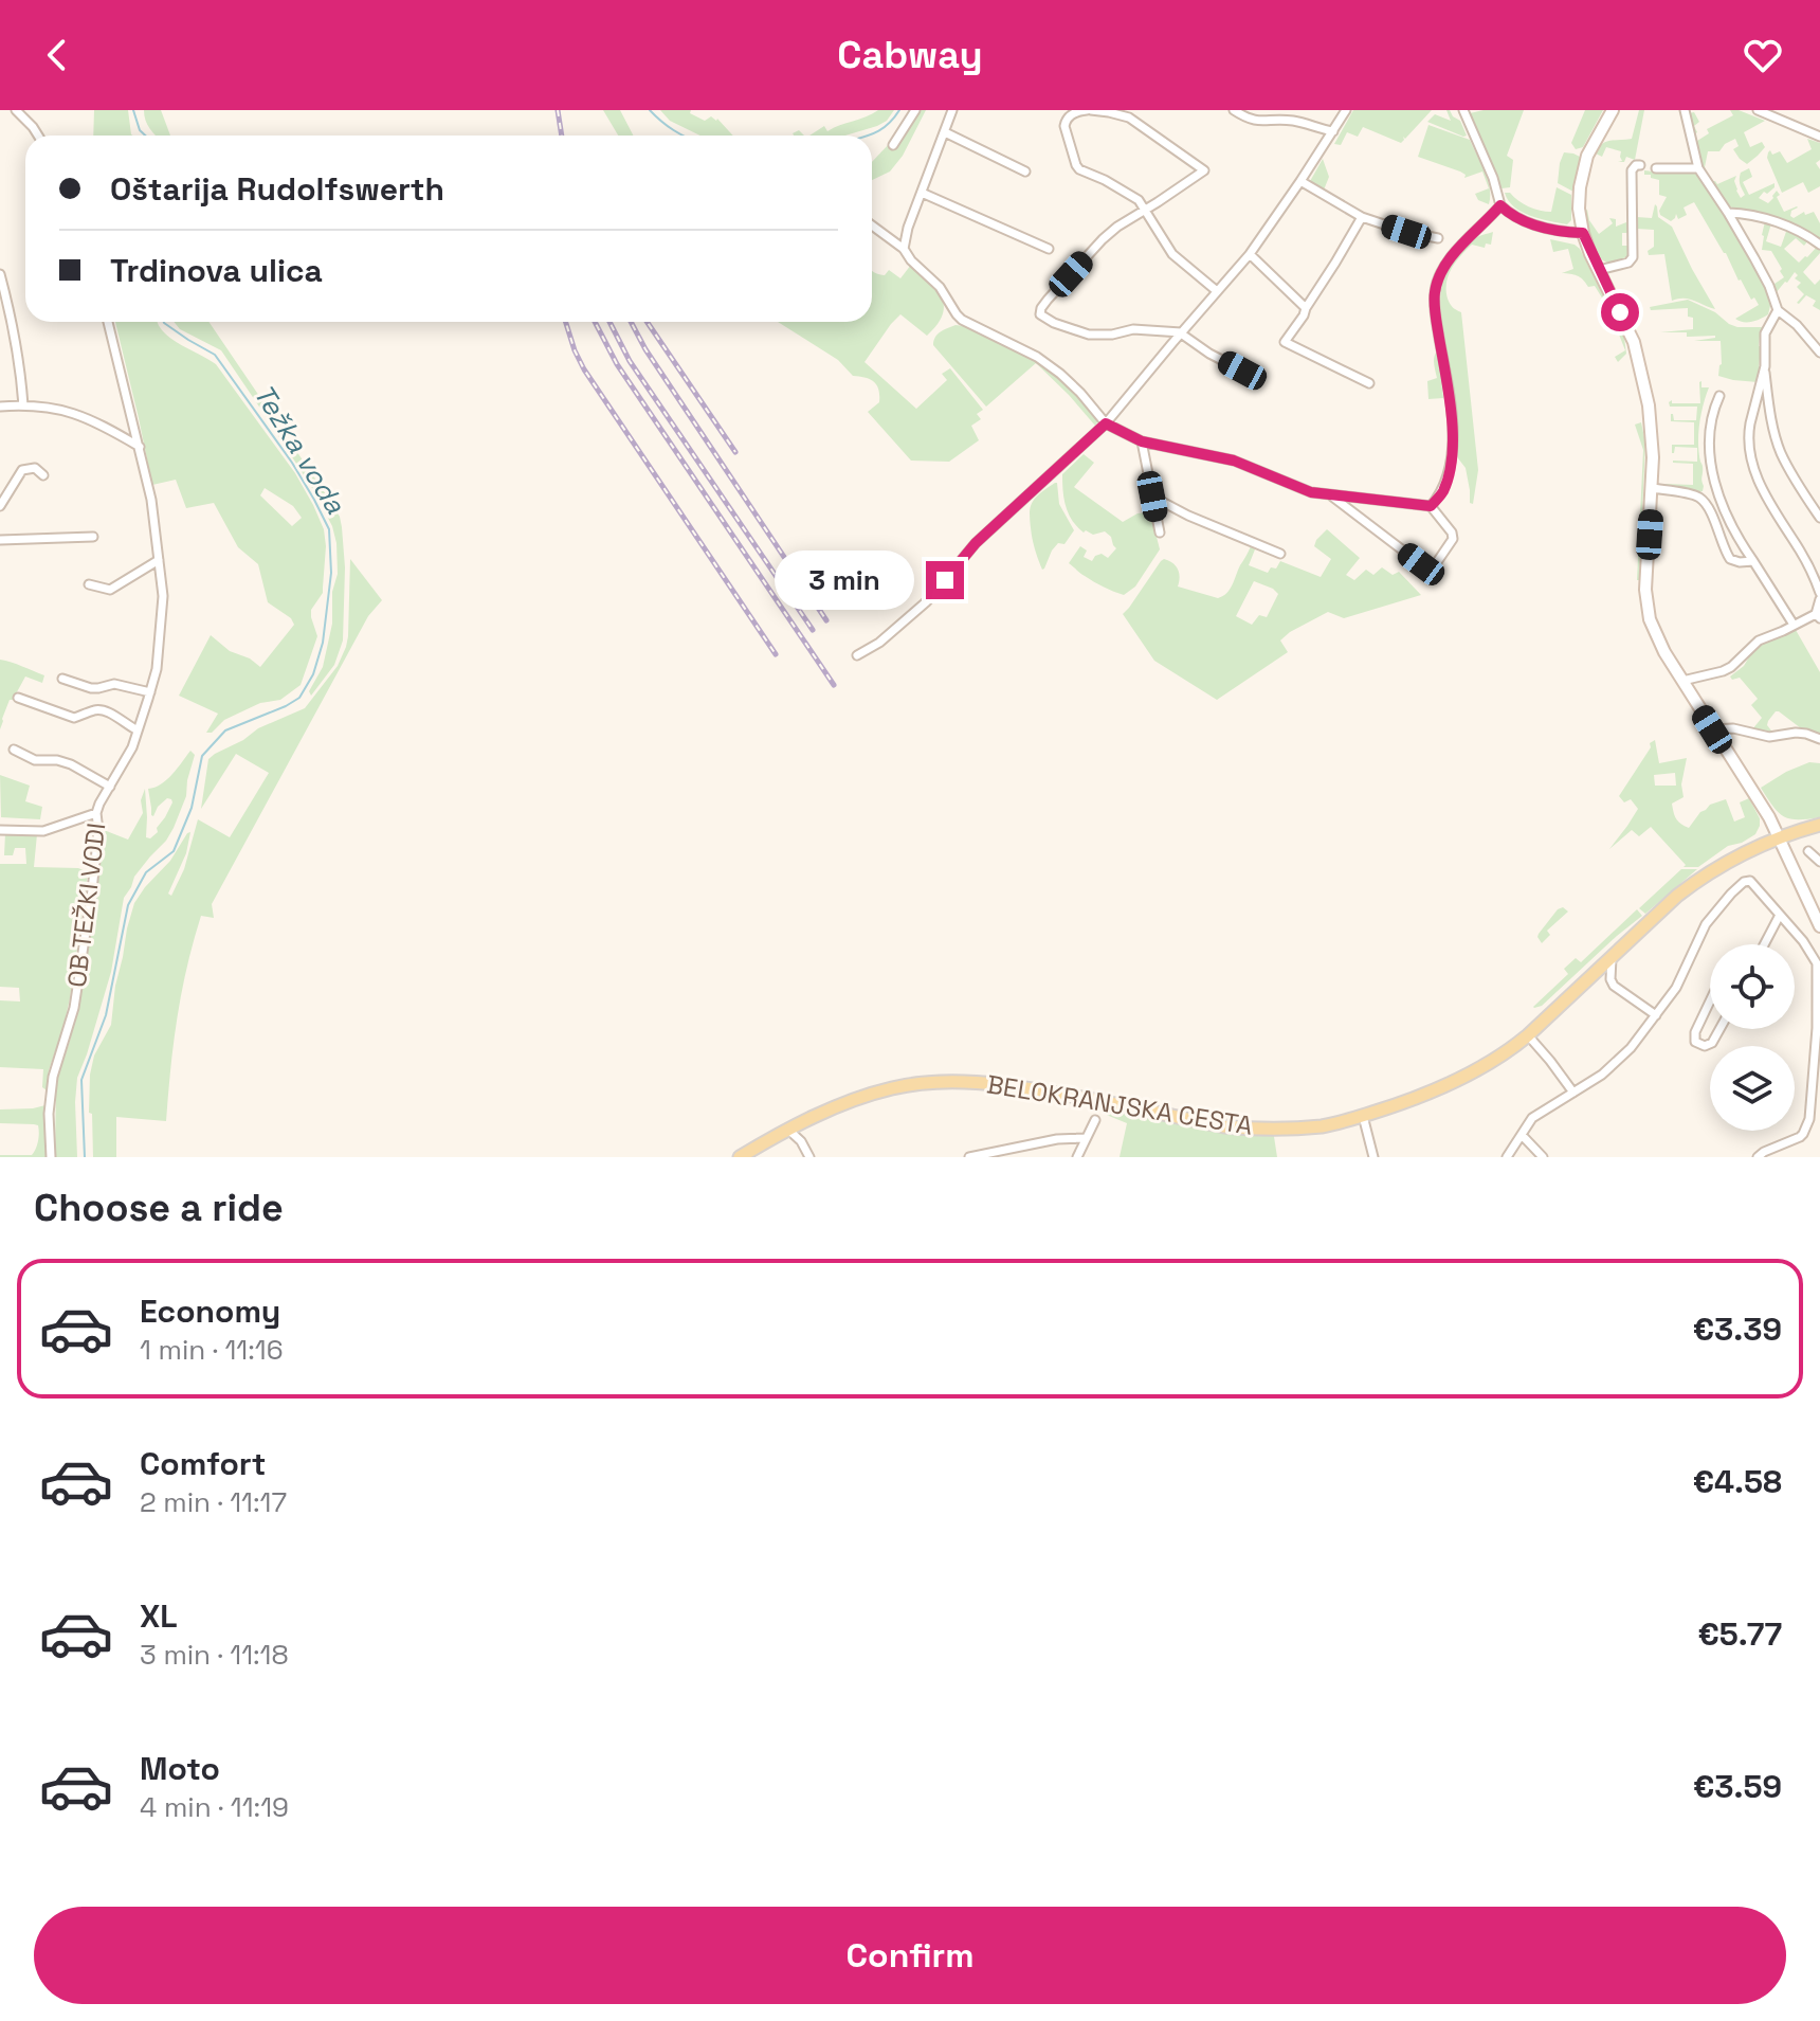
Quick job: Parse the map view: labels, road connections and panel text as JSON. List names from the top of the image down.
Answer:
{
  "streets": {
    "main road": ["BELOKRANJSKA CESTA"],
    "street": ["OB TEŽKI VODI"]
  },
  "water": ["Težka voda"],
  "page": {
    "header": "Cabway",
    "banner": ["Oštarija Rudolfswerth", "Trdinova ulica"],
    "bubble": "3 min",
    "heading": "Choose a ride",
    "list": [
      {
        "name": "Economy",
        "note": "1 min · 11:16",
        "value": "€3.39"
      },
      {
        "name": "Comfort",
        "note": "2 min · 11:17",
        "value": "€4.58"
      },
      {
        "name": "XL",
        "note": "3 min · 11:18",
        "value": "€5.77"
      },
      {
        "name": "Moto",
        "note": "4 min · 11:19",
        "value": "€3.59"
      }
    ],
    "buttons": "Confirm"
  }
}
